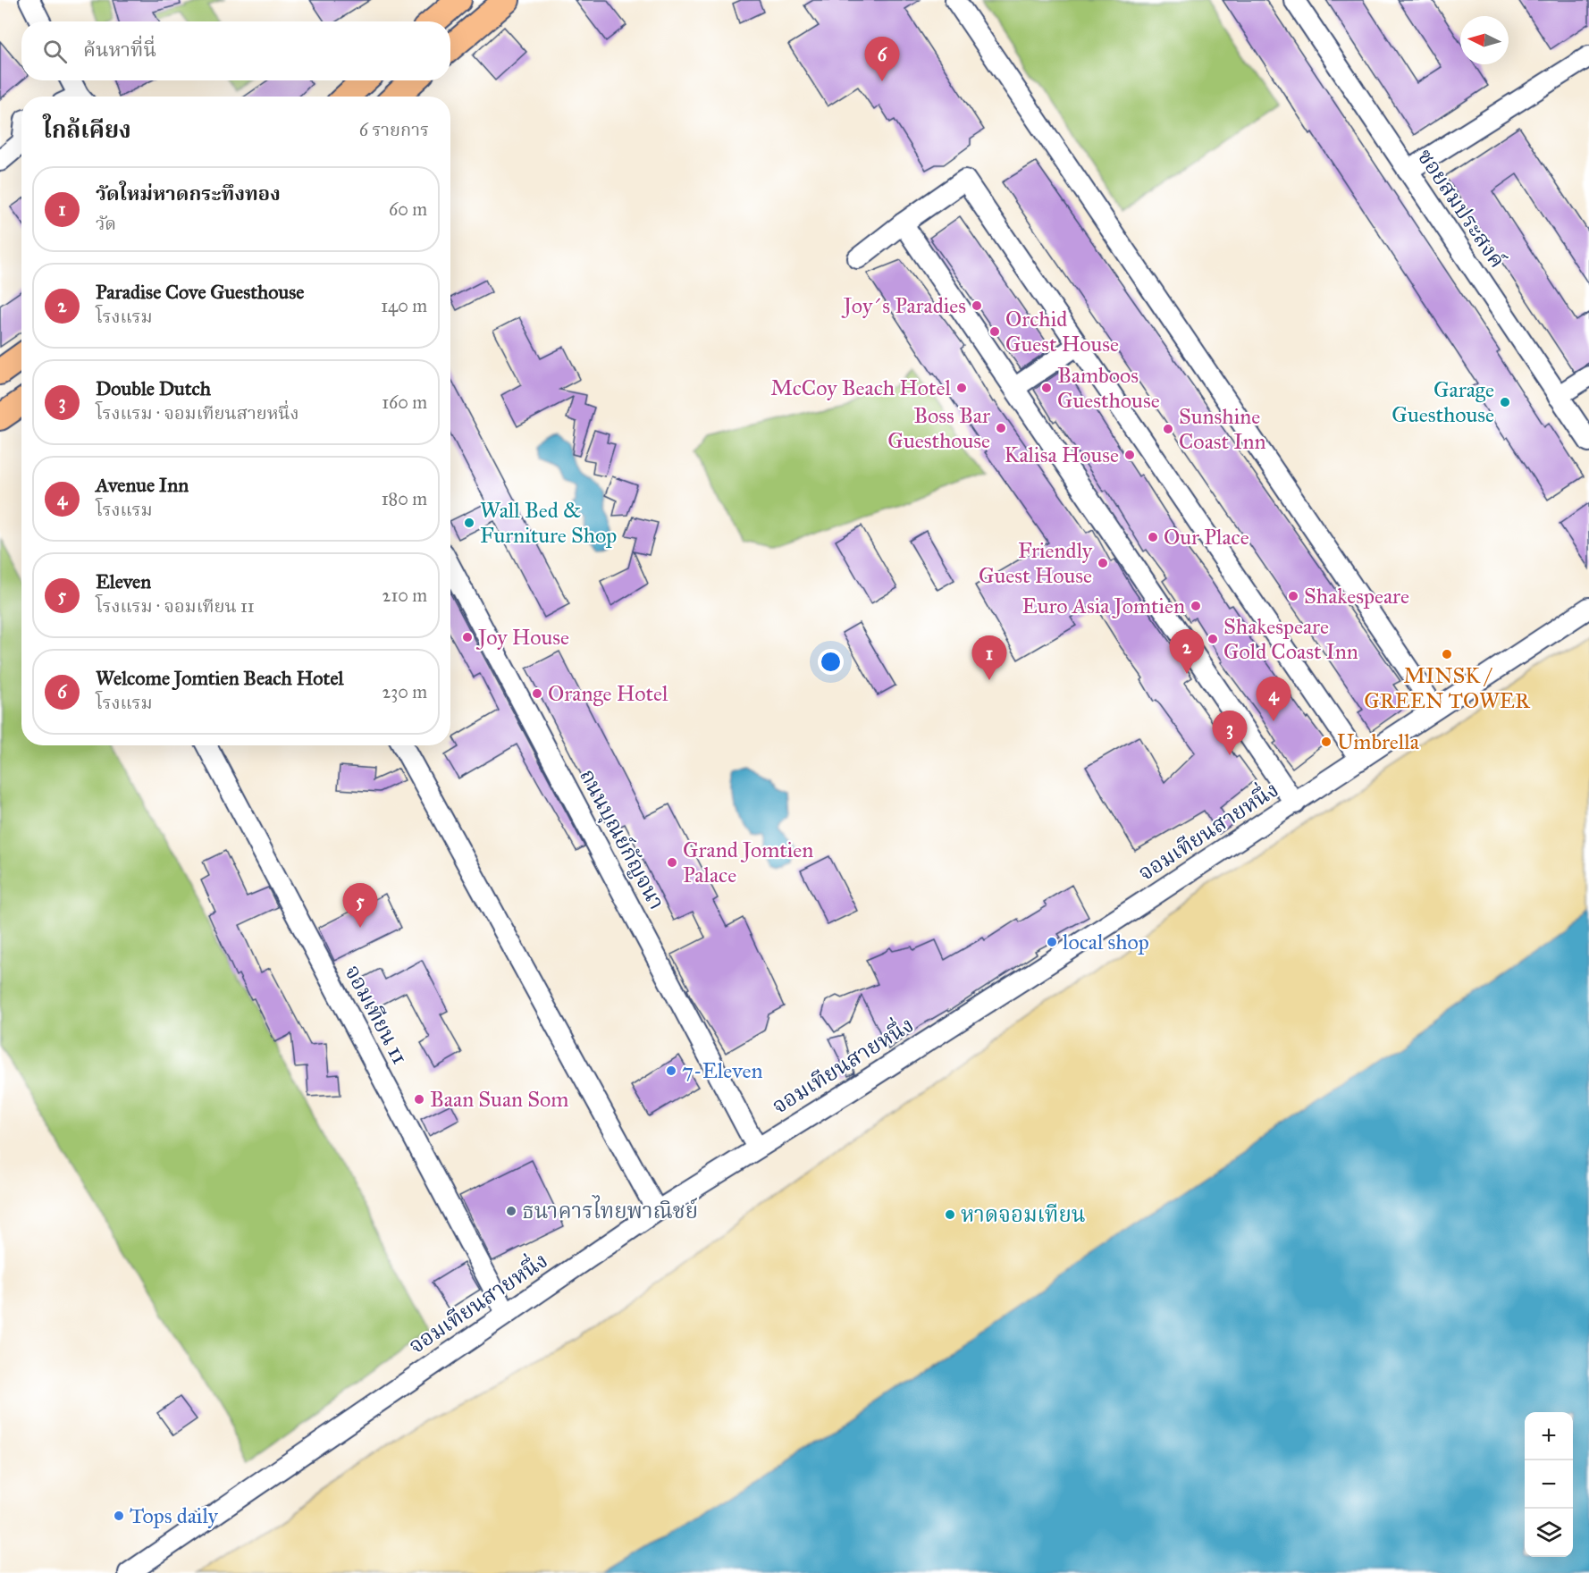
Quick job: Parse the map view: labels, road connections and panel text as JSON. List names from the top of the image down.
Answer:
{
  "streets": {
    "street": [
      "ซอยสมประสงค์",
      "จอมเทียนสายหนึ่ง",
      "ถนนบุณย์กัญจนา",
      "จอมเทียน 11"
    ]
  },
  "crossings": [
    ["จอมเทียนสายหนึ่ง", "ถนนบุณย์กัญจนา"],
    ["จอมเทียนสายหนึ่ง", "จอมเทียน 11"]
  ],
  "places": [
    "Joy´s Paradies",
    "Orchid Guest House",
    "McCoy Beach Hotel",
    "Bamboos Guesthouse",
    "Garage Guesthouse",
    "Boss Bar Guesthouse",
    "Sunshine Coast Inn",
    "Kalisa House",
    "Wall Bed & Furniture Shop",
    "Our Place",
    "Friendly Guest House",
    "Shakespeare",
    "Euro Asia Jomtien",
    "Joy House",
    "Shakespeare Gold Coast Inn",
    "MINSK / GREEN TOWER",
    "Orange Hotel",
    "Umbrella",
    "Grand Jomtien Palace",
    "local shop",
    "7-Eleven",
    "Baan Suan Som",
    "ธนาคารไทยพาณิชย์",
    "หาดจอมเทียน",
    "Tops daily"
  ],
  "north": "left",
  "page": {
    "search": "ค้นหาที่นี่",
    "pins": [
      "6",
      "2",
      "1",
      "4",
      "3",
      "5"
    ],
    "heading": ["ใกล้เคียง", "6 รายการ"],
    "list": [
      {
        "mark": "1",
        "name": "วัดใหม่หาดกระทึงทอง",
        "note": "วัด",
        "value": "60 m"
      },
      {
        "mark": "2",
        "name": "Paradise Cove Guesthouse",
        "note": "โรงแรม",
        "value": "140 m"
      },
      {
        "mark": "3",
        "name": "Double Dutch",
        "note": "โรงแรม · จอมเทียนสายหนึ่ง",
        "value": "160 m"
      },
      {
        "mark": "4",
        "name": "Avenue Inn",
        "note": "โรงแรม",
        "value": "180 m"
      },
      {
        "mark": "5",
        "name": "Eleven",
        "note": "โรงแรม · จอมเทียน 11",
        "value": "210 m"
      },
      {
        "mark": "6",
        "name": "Welcome Jomtien Beach Hotel",
        "note": "โรงแรม",
        "value": "230 m"
      }
    ],
    "map_buttons": ["+", "−"]
  }
}
